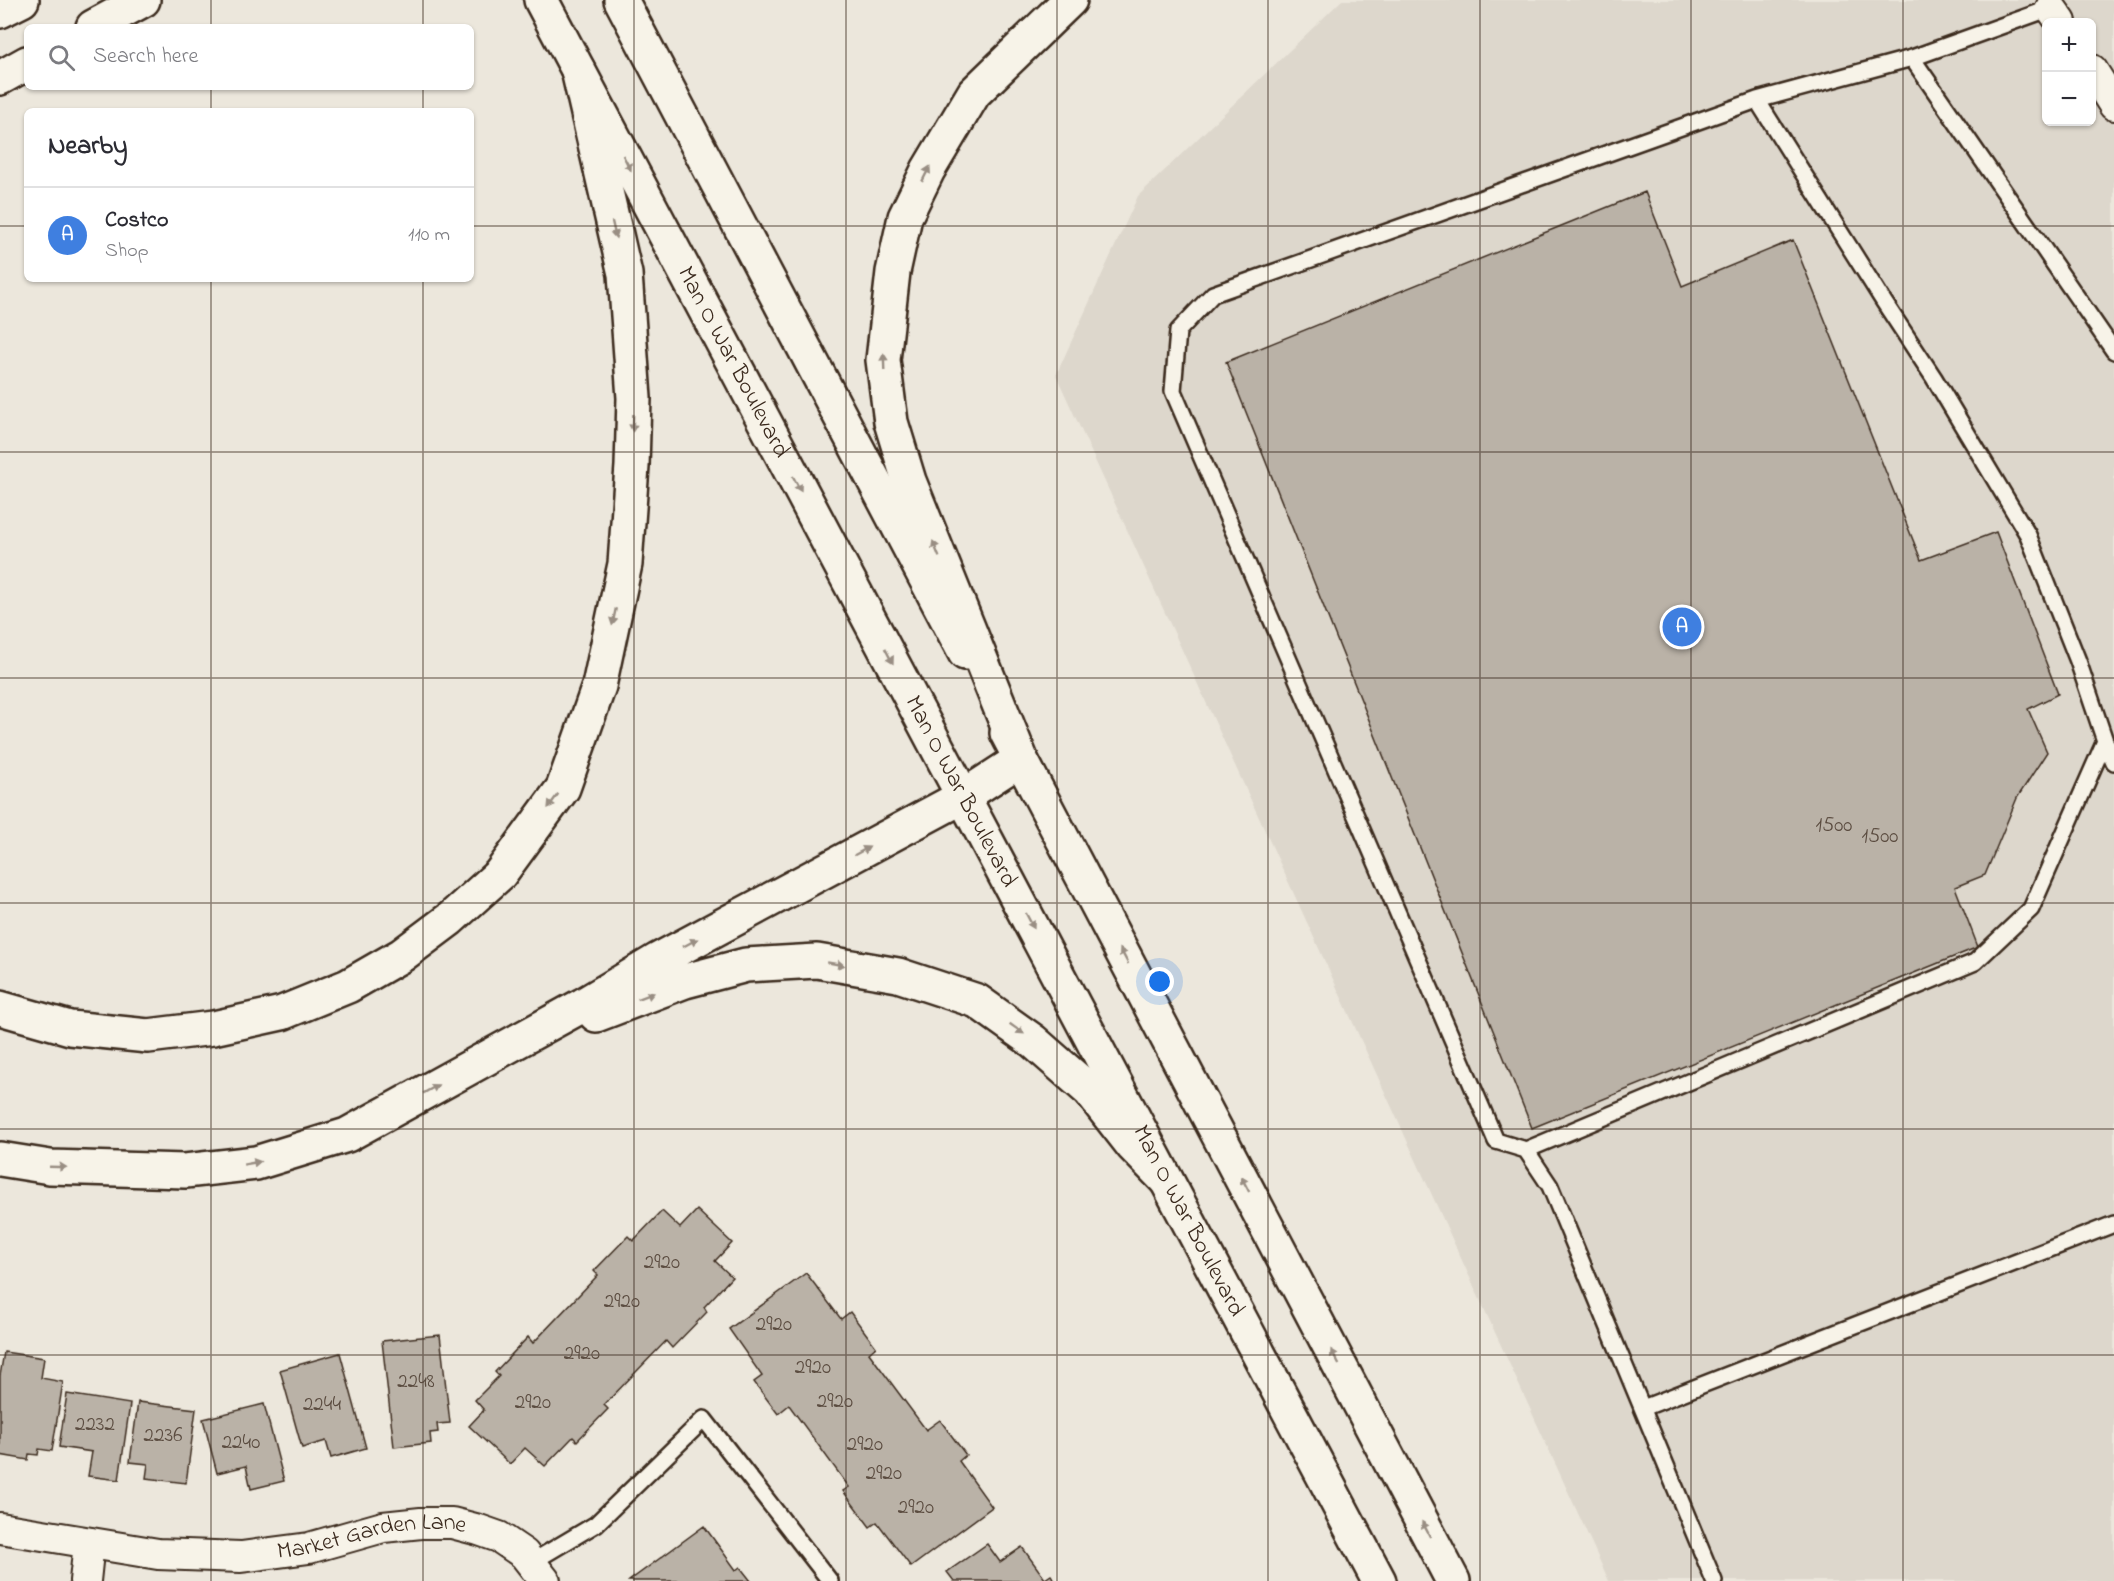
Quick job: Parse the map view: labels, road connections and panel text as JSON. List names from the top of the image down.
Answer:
{
  "streets": {
    "main road": ["Man O War Boulevard"],
    "street": ["Market Garden Lane"]
  },
  "house_numbers": [
    "1500",
    "1500",
    "2920",
    "2920",
    "2920",
    "2920",
    "2920",
    "2248",
    "2920",
    "2920",
    "2244",
    "2232",
    "2236",
    "2240",
    "2920",
    "2920",
    "2920"
  ],
  "page": {
    "map_buttons": ["+", "−"],
    "search": "Search here",
    "heading": "Nearby",
    "list": [
      {
        "mark": "A",
        "name": "Costco",
        "note": "Shop",
        "value": "110 m"
      }
    ],
    "pins": "A"
  }
}
